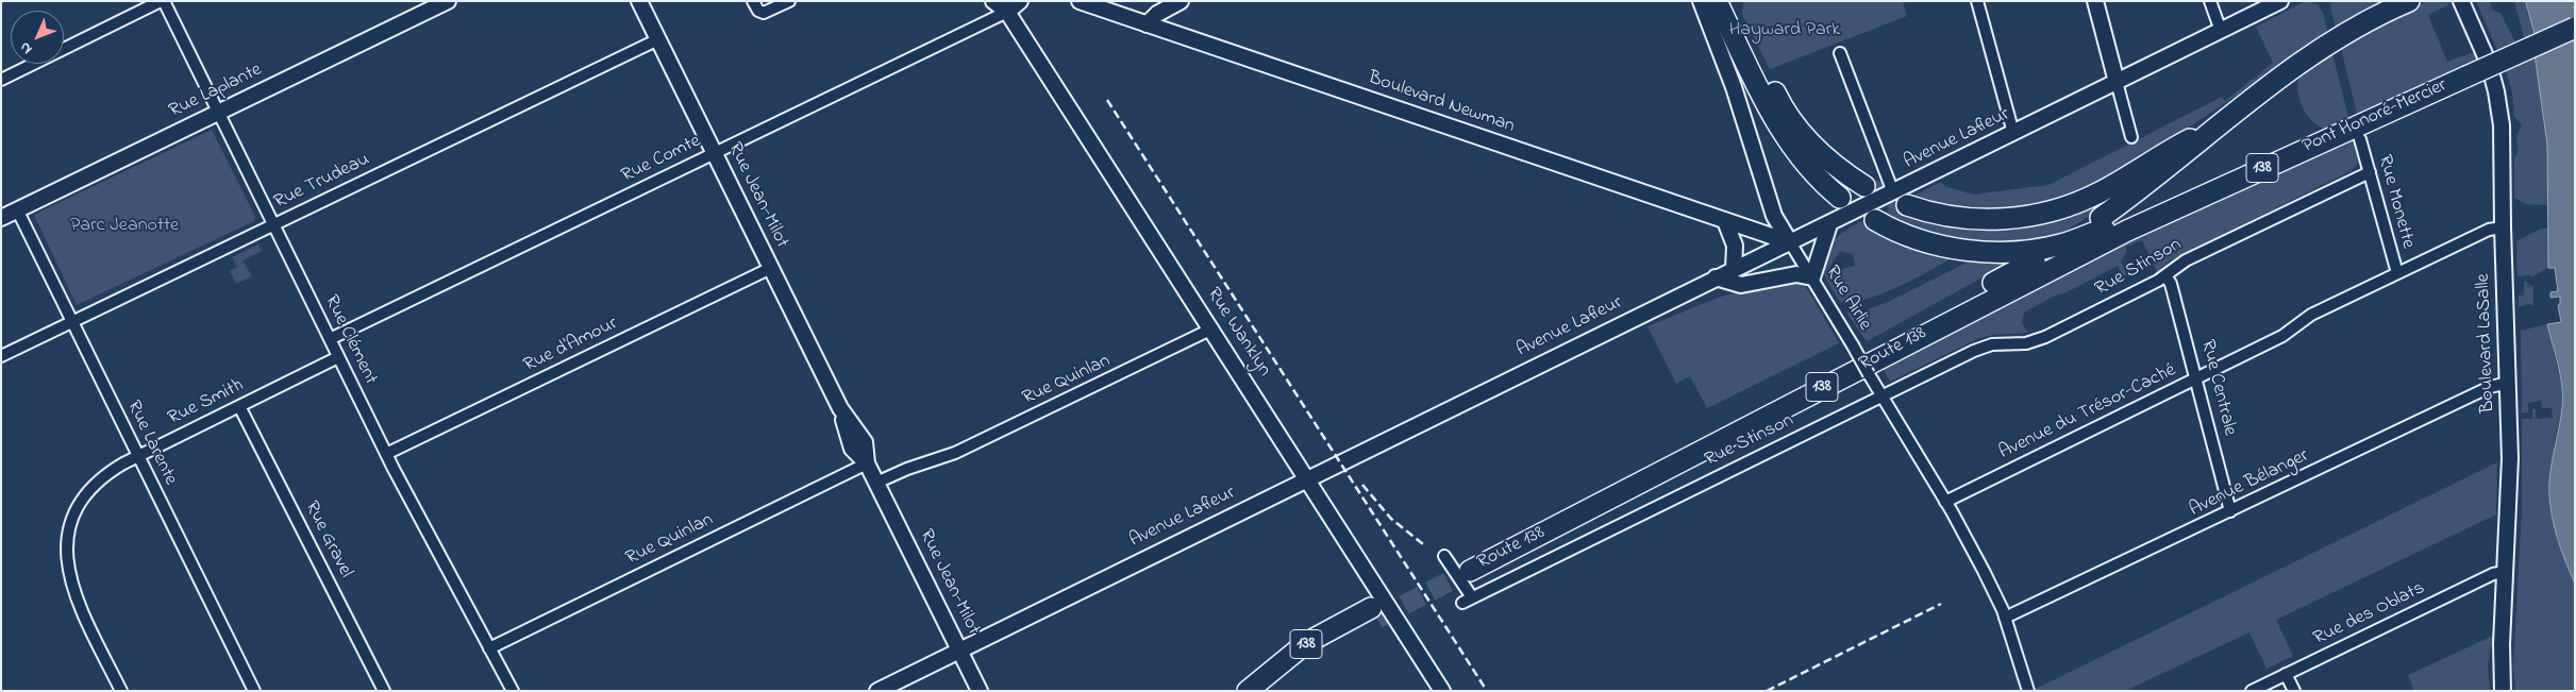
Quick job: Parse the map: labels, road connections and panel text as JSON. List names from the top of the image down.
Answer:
{
  "streets": {
    "highway": ["Pont Honoré-Mercier", "138", "Route 138"],
    "main road": [
      "Rue Laplante",
      "Boulevard Newman",
      "Avenue Lafleur",
      "Rue Jean-Milot",
      "Rue Airlie",
      "Rue Wanklyn",
      "Boulevard LaSalle"
    ],
    "street": [
      "Rue Comte",
      "Rue Trudeau",
      "Rue Monette",
      "Rue Stinson",
      "Rue Clément",
      "Rue d'Amour",
      "Rue Quinlan",
      "Rue Centrale",
      "Rue Smith",
      "Avenue du Trésor-Caché",
      "Rue Larente",
      "Avenue Bélanger",
      "Rue Gravel",
      "Rue des Oblats"
    ]
  },
  "crossings": [
    ["Rue Laplante", "Rue Clément"],
    ["Rue Laplante", "Rue Larente"],
    ["Boulevard Newman", "Avenue Lafleur"],
    ["Boulevard Newman", "Rue Airlie"],
    ["Pont Honoré-Mercier", "Rue Monette"],
    ["Pont Honoré-Mercier", "Route 138"],
    ["Avenue Lafleur", "Rue Jean-Milot"],
    ["Avenue Lafleur", "Rue Airlie"],
    ["Avenue Lafleur", "Rue Wanklyn"],
    ["Rue Comte", "Rue Jean-Milot"],
    ["Rue Comte", "Rue Wanklyn"],
    ["Rue Comte", "Rue Clément"],
    ["Rue Trudeau", "Rue Jean-Milot"],
    ["Rue Trudeau", "Rue Clément"],
    ["Rue Trudeau", "Rue Larente"],
    ["Rue Jean-Milot", "Rue d'Amour"],
    ["Rue Jean-Milot", "Rue Quinlan"],
    ["Rue Monette", "Rue Stinson"],
    ["Rue Monette", "Avenue du Trésor-Caché"],
    ["Rue Stinson", "Rue Airlie"],
    ["Rue Stinson", "Route 138"],
    ["Rue Stinson", "Rue Centrale"],
    ["Rue Airlie", "Avenue du Trésor-Caché"],
    ["Rue Airlie", "Avenue Bélanger"],
    ["Rue Wanklyn", "Rue Quinlan"],
    ["Rue Clément", "Rue d'Amour"],
    ["Rue Clément", "Rue Quinlan"],
    ["Rue Clément", "Rue Smith"],
    ["Boulevard LaSalle", "Avenue du Trésor-Caché"],
    ["Boulevard LaSalle", "Avenue Bélanger"],
    ["Boulevard LaSalle", "Rue des Oblats"],
    ["Rue Centrale", "Avenue du Trésor-Caché"],
    ["Rue Centrale", "Avenue Bélanger"],
    ["Rue Smith", "Rue Larente"],
    ["Rue Smith", "Rue Gravel"]
  ],
  "parks": ["Hayward Park", "Parc Jeanotte"],
  "north": "bottom left"
}
